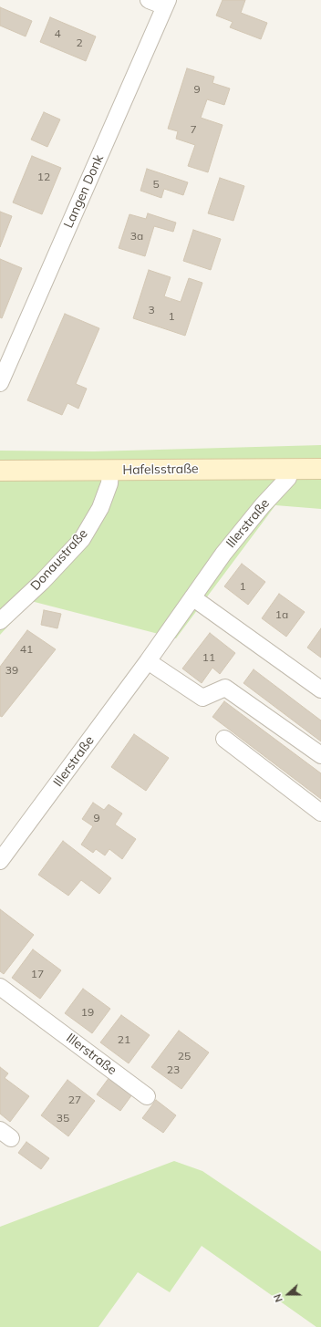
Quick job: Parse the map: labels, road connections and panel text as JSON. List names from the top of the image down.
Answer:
{
  "streets": {
    "main road": ["Hafelsstraße"],
    "street": ["Langen Donk", "Illerstraße", "Donaustraße"]
  },
  "crossings": [
    ["Hafelsstraße", "Illerstraße"],
    ["Hafelsstraße", "Donaustraße"]
  ],
  "house_numbers": [
    "4",
    "2",
    "9",
    "7",
    "12",
    "5",
    "3a",
    "3",
    "1",
    "1",
    "1a",
    "41",
    "11",
    "39",
    "9",
    "17",
    "19",
    "21",
    "25",
    "23",
    "27",
    "35"
  ],
  "north": "left"
}
